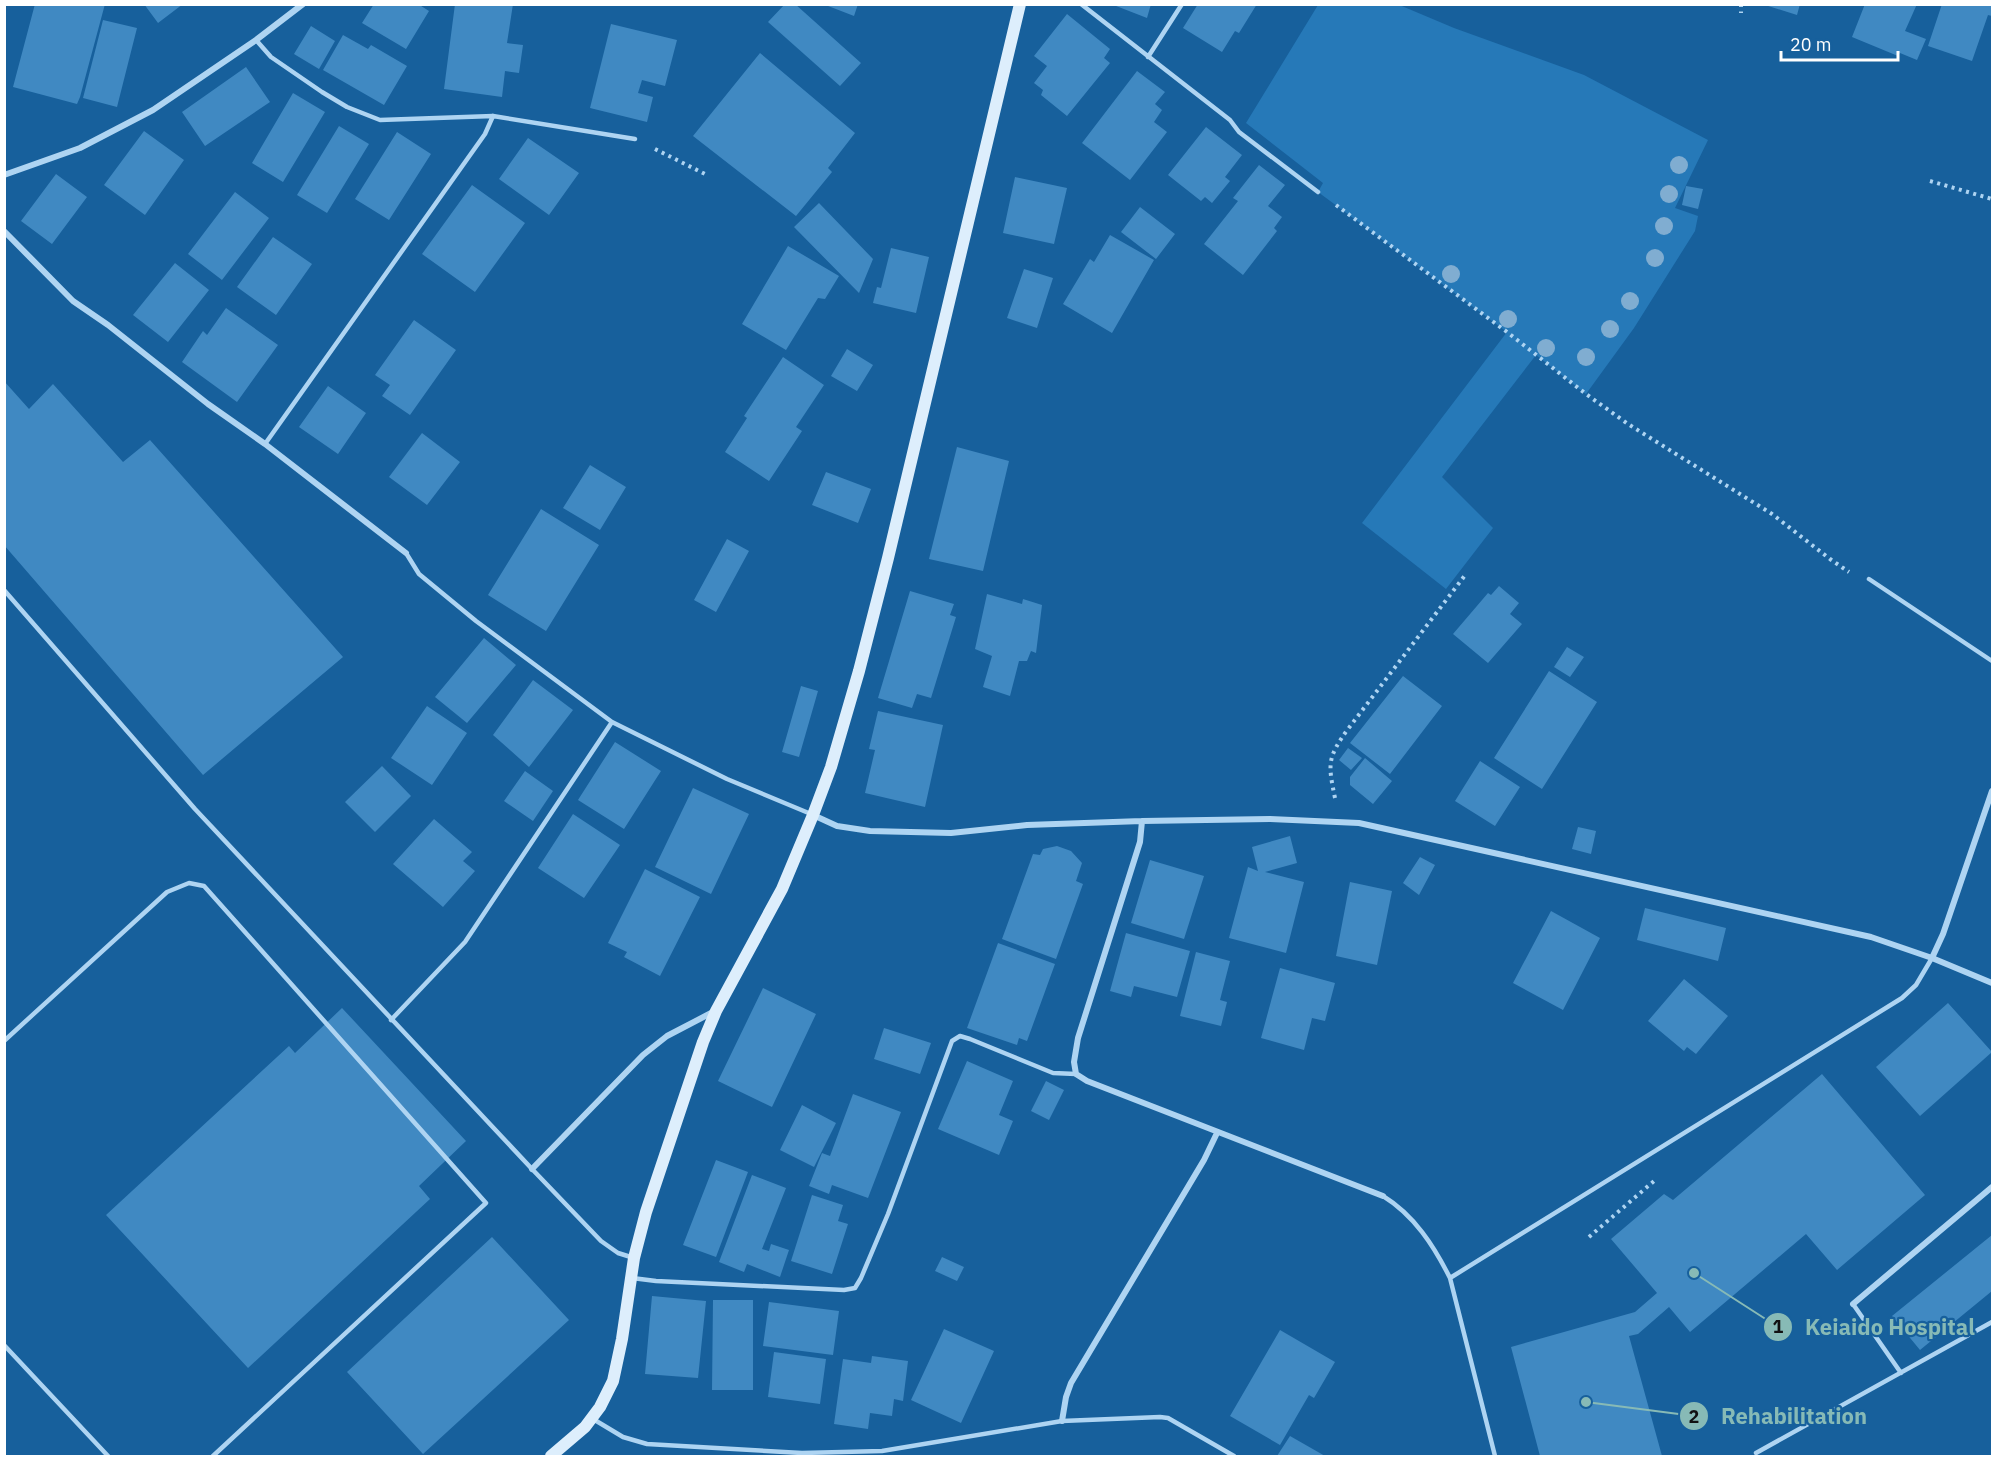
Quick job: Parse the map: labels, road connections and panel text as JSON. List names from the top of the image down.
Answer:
{
  "places": ["Keiaido Hospital", "Rehabilitation"],
  "scale_bar": "20 m"
}
